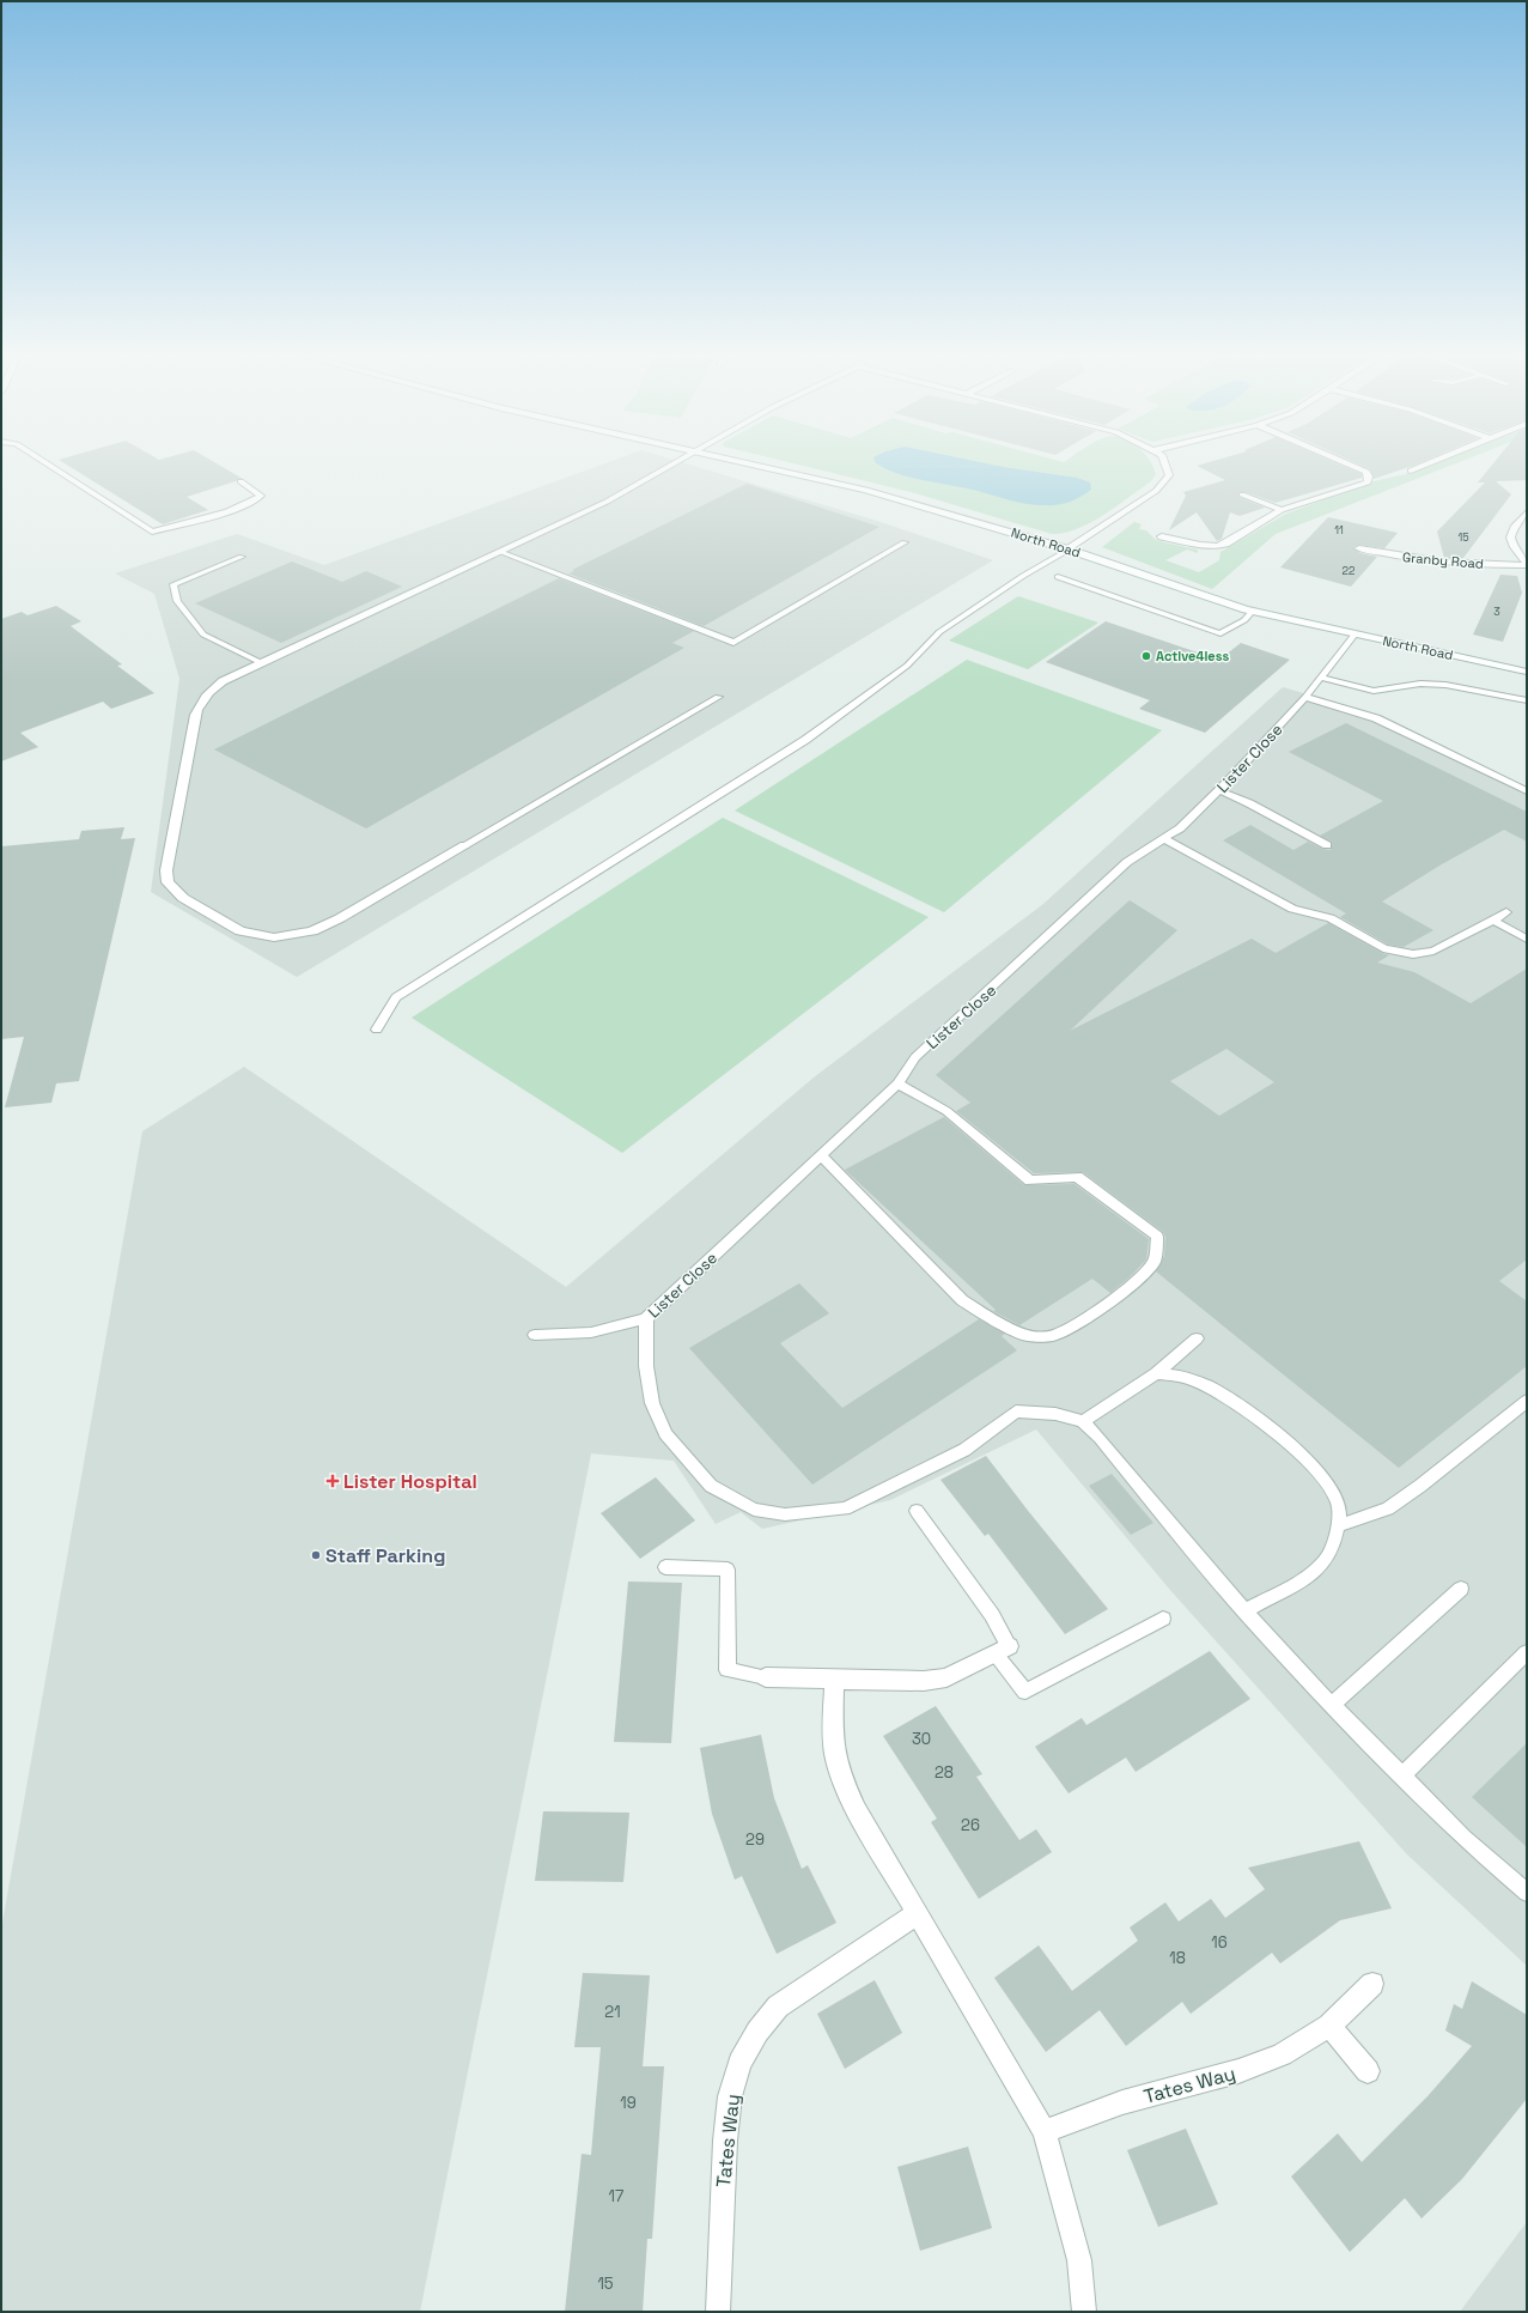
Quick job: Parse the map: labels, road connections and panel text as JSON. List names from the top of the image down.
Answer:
{
  "streets": {
    "street": ["North Road", "Granby Road", "Tates Way"],
    "lane": ["Lister Close"]
  },
  "crossings": [
    ["North Road", "Lister Close"]
  ],
  "places": {
    "other": ["Active4less", "Staff Parking"],
    "health": ["Lister Hospital"]
  },
  "house_numbers": [
    "11",
    "15",
    "22",
    "3",
    "30",
    "28",
    "26",
    "29",
    "16",
    "18",
    "21",
    "19",
    "17",
    "15"
  ]
}
